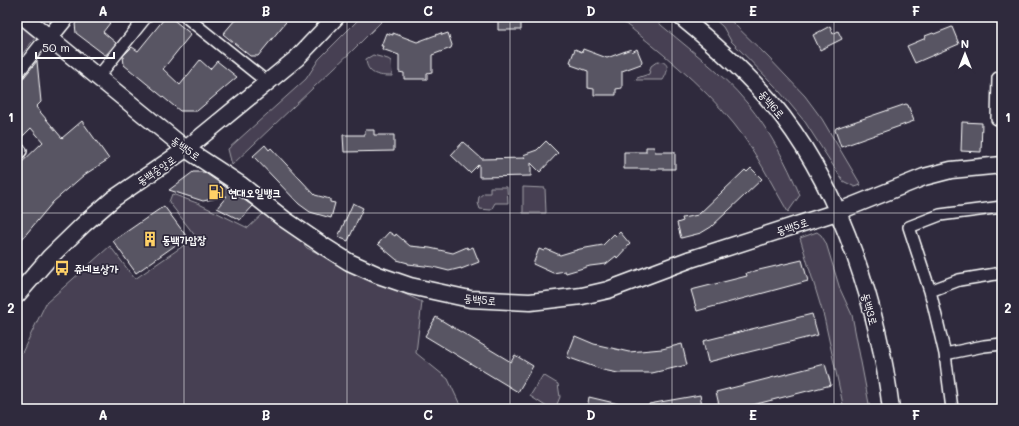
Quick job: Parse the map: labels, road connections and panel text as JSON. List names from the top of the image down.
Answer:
{
  "streets": {
    "street": [
      "동백6로",
      "동백5로",
      "동백중앙로",
      "동백3로"
    ]
  },
  "crossings": [
    ["동백6로", "동백5로"],
    ["동백6로", "동백3로"],
    ["동백5로", "동백중앙로"],
    ["동백5로", "동백3로"]
  ],
  "places": {
    "fuel station": ["현대오일뱅크"],
    "building": ["동백가압장"],
    "bus stop": ["쥬네브상가"]
  },
  "scale_bar": "50 m",
  "north": "top",
  "grid": {
    "columns": [
      "A",
      "B",
      "C",
      "D",
      "E",
      "F"
    ],
    "rows": ["1", "2"]
  }
}
